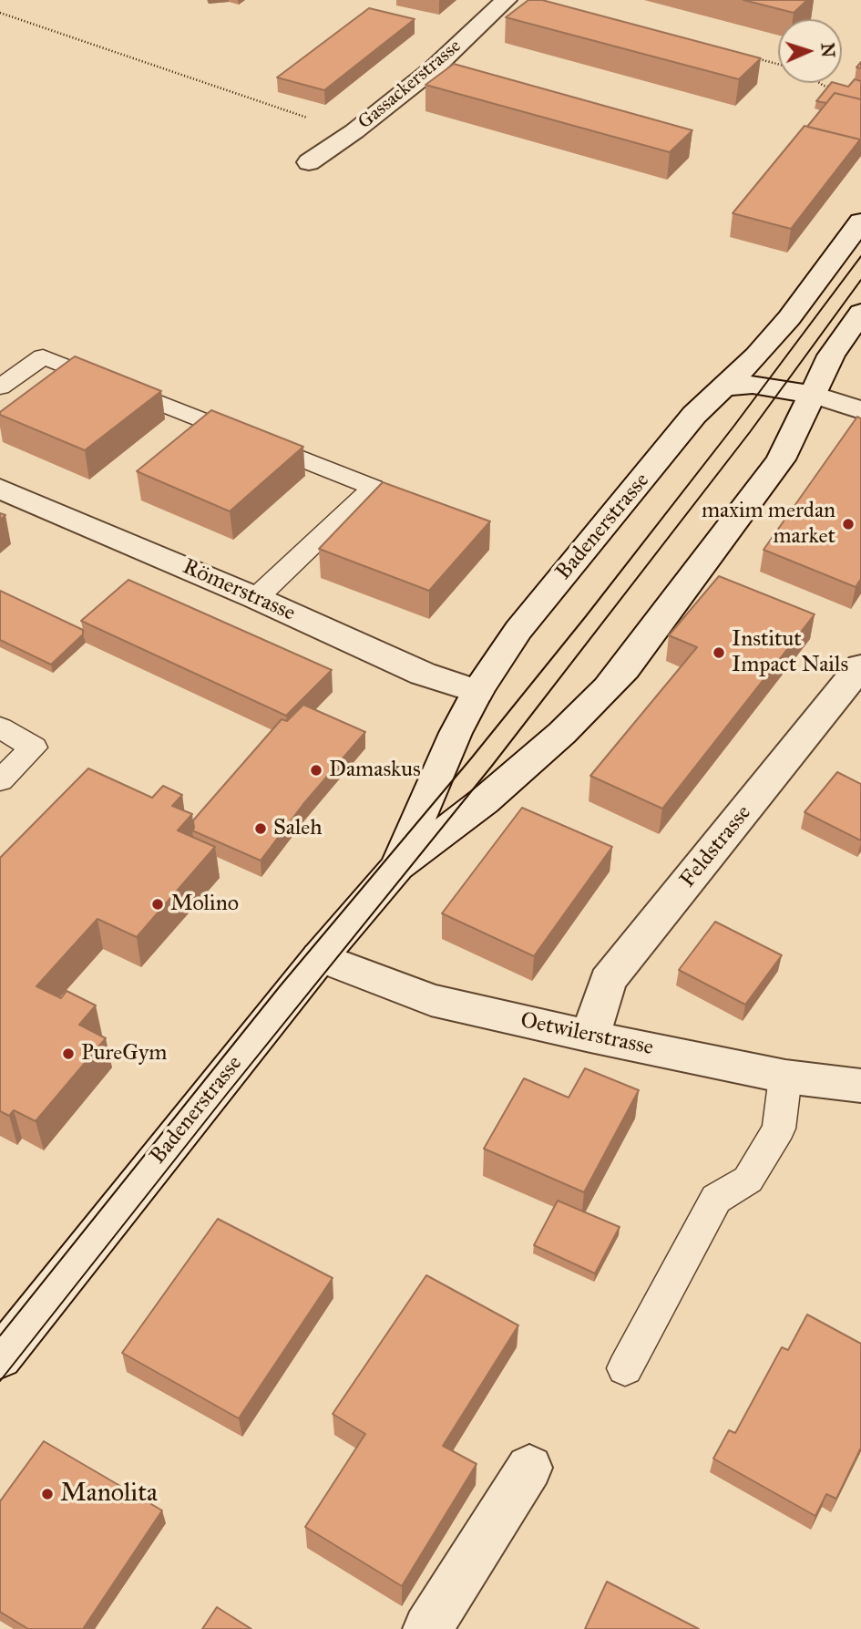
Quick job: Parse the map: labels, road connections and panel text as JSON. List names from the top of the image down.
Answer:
{
  "streets": {
    "main road": [
      "Gassackerstrasse",
      "Badenerstrasse",
      "Römerstrasse",
      "Feldstrasse",
      "Oetwilerstrasse"
    ]
  },
  "crossings": [
    ["Badenerstrasse", "Römerstrasse"],
    ["Badenerstrasse", "Oetwilerstrasse"],
    ["Feldstrasse", "Oetwilerstrasse"]
  ],
  "places": [
    "maxim merdan market",
    "Institut Impact Nails",
    "Damaskus",
    "Saleh",
    "Molino",
    "PureGym",
    "Manolita"
  ],
  "north": "right"
}
